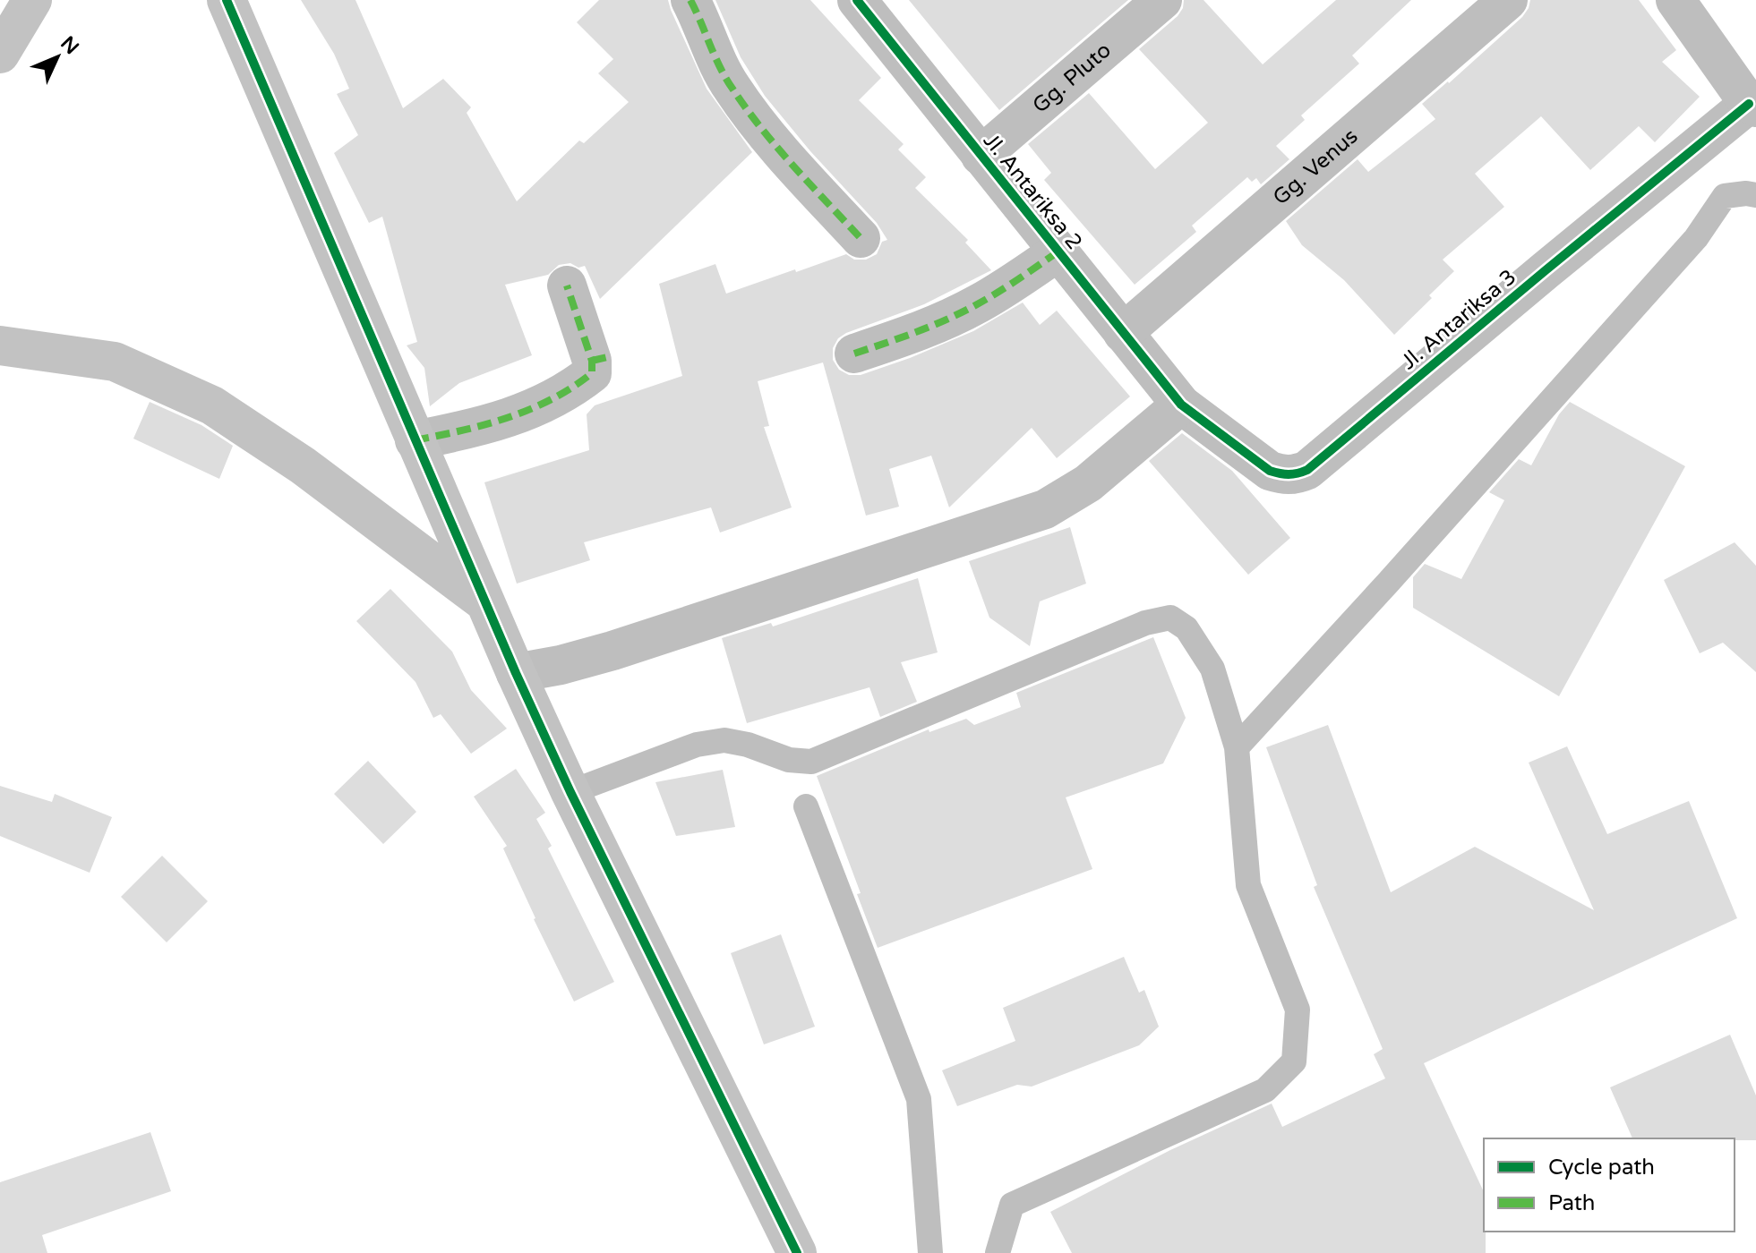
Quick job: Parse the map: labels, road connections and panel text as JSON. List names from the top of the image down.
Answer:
{
  "streets": {
    "street": [
      "Gg. Pluto",
      "Gg. Venus",
      "Jl. Antariksa 2",
      "Jl. Antariksa 3"
    ]
  },
  "crossings": [
    ["Gg. Pluto", "Jl. Antariksa 2"],
    ["Gg. Venus", "Jl. Antariksa 2"],
    ["Jl. Antariksa 2", "Jl. Antariksa 3"]
  ],
  "legend": ["Cycle path", "Path"],
  "north": "top right"
}
